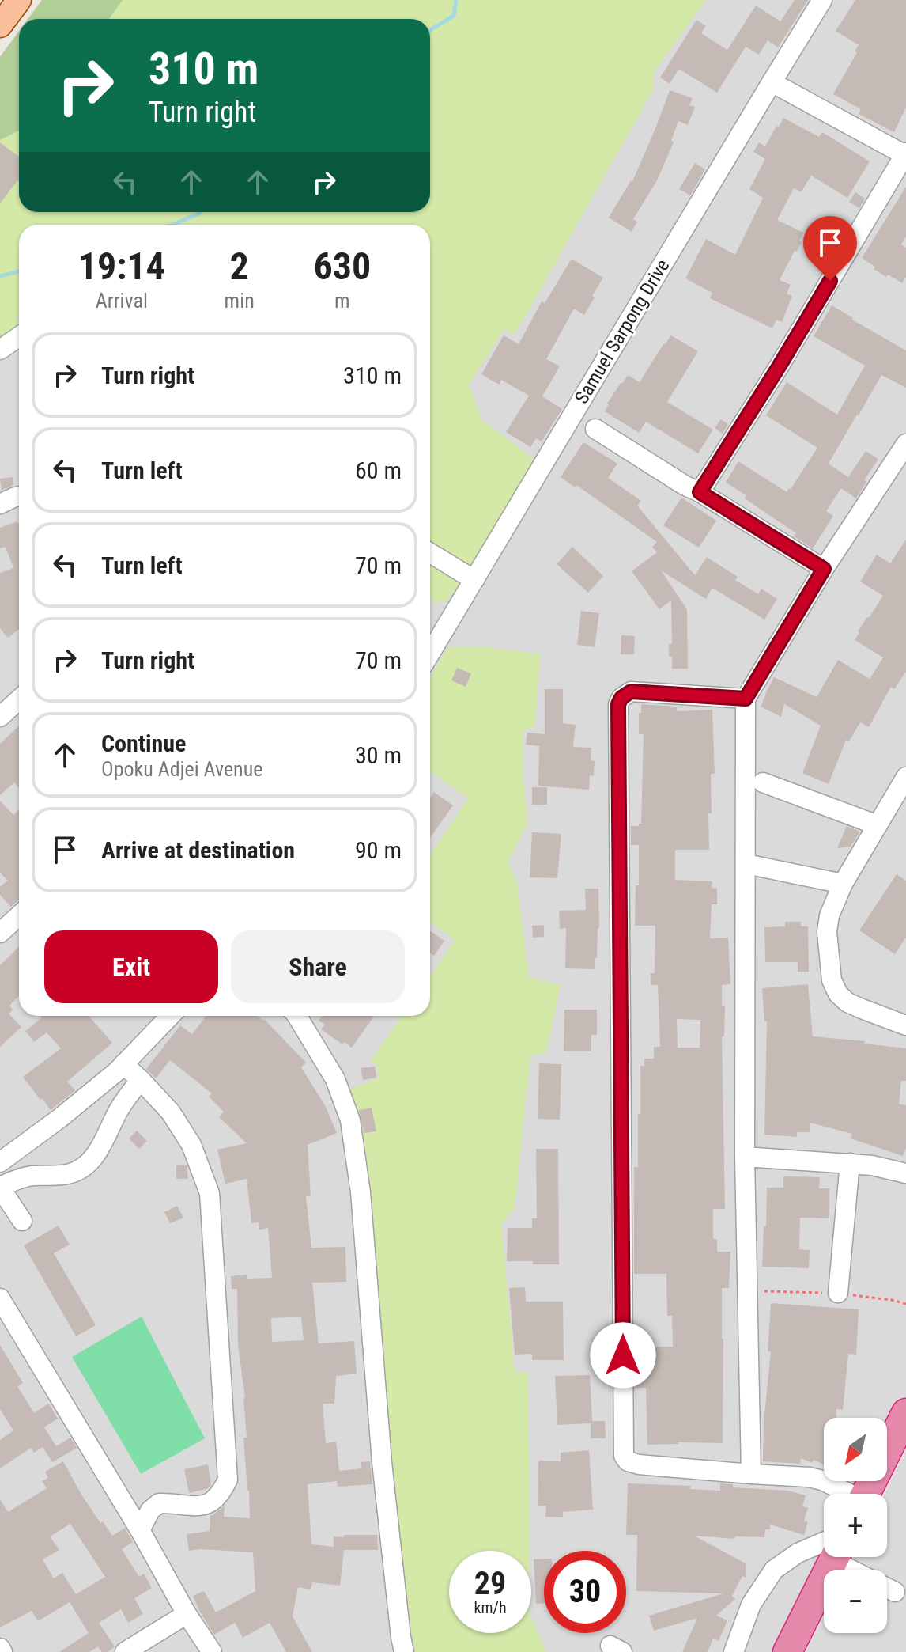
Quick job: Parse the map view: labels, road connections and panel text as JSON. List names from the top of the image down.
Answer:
{
  "streets": {
    "street": ["Samuel Sarpong Drive"]
  },
  "north": "bottom left",
  "page": {
    "turn": ["310 m", "Turn right"],
    "eta": [
      "19:14",
      "Arrival",
      "2",
      "min",
      "630",
      "m"
    ],
    "list": [
      {
        "name": "Turn right",
        "value": "310 m"
      },
      {
        "name": "Turn left",
        "value": "60 m"
      },
      {
        "name": "Turn left",
        "value": "70 m"
      },
      {
        "name": "Turn right",
        "value": "70 m"
      },
      {
        "name": "Continue",
        "note": "Opoku Adjei Avenue",
        "value": "30 m"
      },
      {
        "name": "Arrive at destination",
        "value": "90 m"
      }
    ],
    "buttons": ["Exit", "Share"],
    "map_buttons": ["+", "−"],
    "speed": "29 km/h",
    "limit": "30"
  }
}
